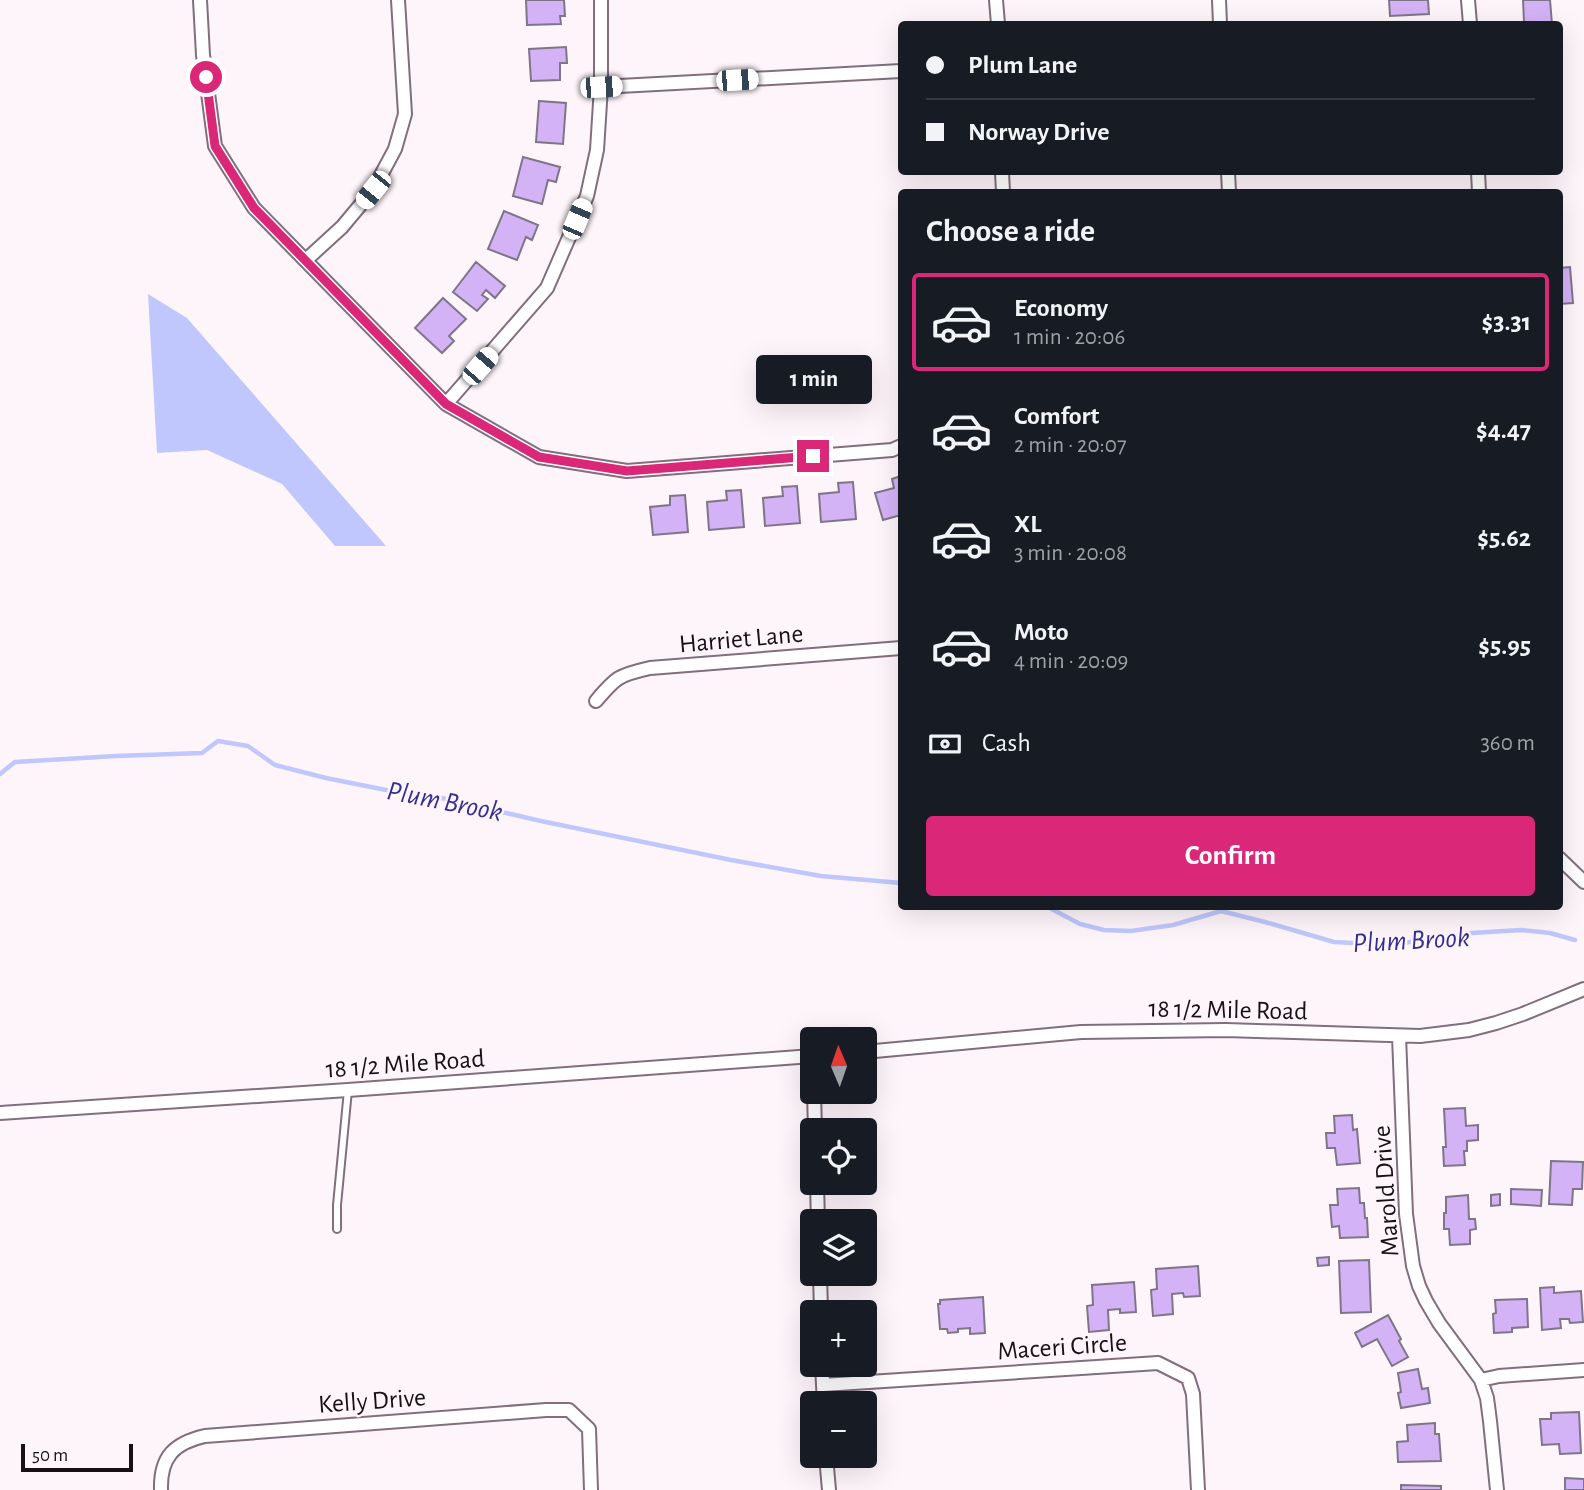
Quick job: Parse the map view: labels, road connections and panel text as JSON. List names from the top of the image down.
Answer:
{
  "streets": {
    "street": [
      "Harriet Lane",
      "18 1/2 Mile Road",
      "Marold Drive",
      "Maceri Circle",
      "Kelly Drive"
    ]
  },
  "crossings": [
    ["18 1/2 Mile Road", "Marold Drive"]
  ],
  "water": ["Plum Brook"],
  "scale_bar": "50 m",
  "north": "top",
  "page": {
    "banner": ["Plum Lane", "Norway Drive"],
    "heading": "Choose a ride",
    "list": [
      {
        "name": "Economy",
        "note": "1 min · 20:06",
        "value": "$3.31"
      },
      {
        "name": "Comfort",
        "note": "2 min · 20:07",
        "value": "$4.47"
      },
      {
        "name": "XL",
        "note": "3 min · 20:08",
        "value": "$5.62"
      },
      {
        "name": "Moto",
        "note": "4 min · 20:09",
        "value": "$5.95"
      }
    ],
    "bubble": "1 min",
    "pay": ["Cash", "360 m"],
    "buttons": "Confirm",
    "map_buttons": ["+", "−"],
    "scale": "50 m"
  }
}
